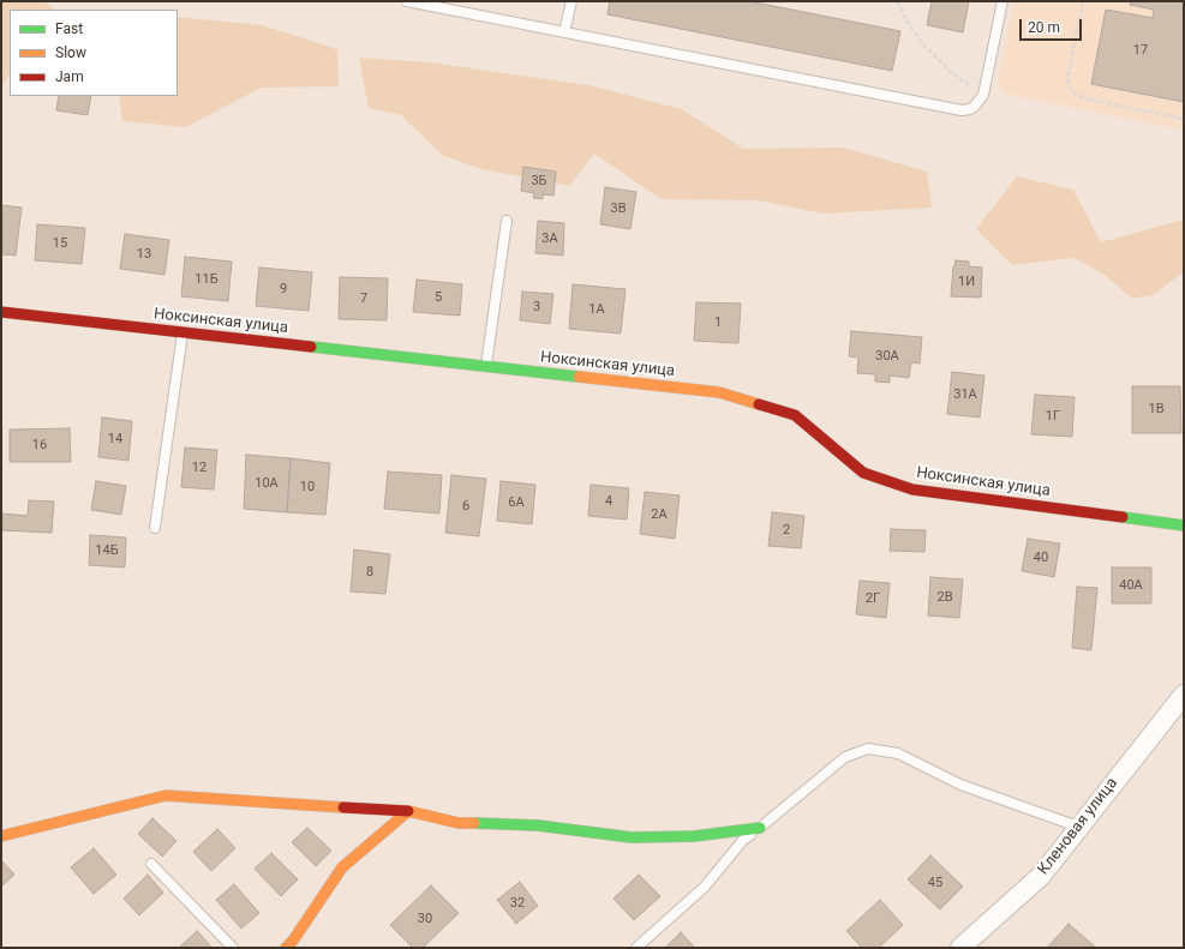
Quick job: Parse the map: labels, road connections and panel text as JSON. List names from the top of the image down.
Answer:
{
  "streets": {
    "street": ["Ноксинская улица", "Кленовая улица"]
  },
  "house_numbers": [
    "17",
    "3Б",
    "3В",
    "3А",
    "15",
    "13",
    "11Б",
    "1И",
    "9",
    "5",
    "7",
    "3",
    "1А",
    "1",
    "30А",
    "31А",
    "1В",
    "1Г",
    "14",
    "16",
    "12",
    "10А",
    "10",
    "4",
    "6А",
    "6",
    "2А",
    "2",
    "14Б",
    "40",
    "8",
    "40А",
    "2В",
    "2Г",
    "45",
    "32",
    "30"
  ],
  "legend": ["Fast", "Slow", "Jam"],
  "scale_bar": "20 m"
}
